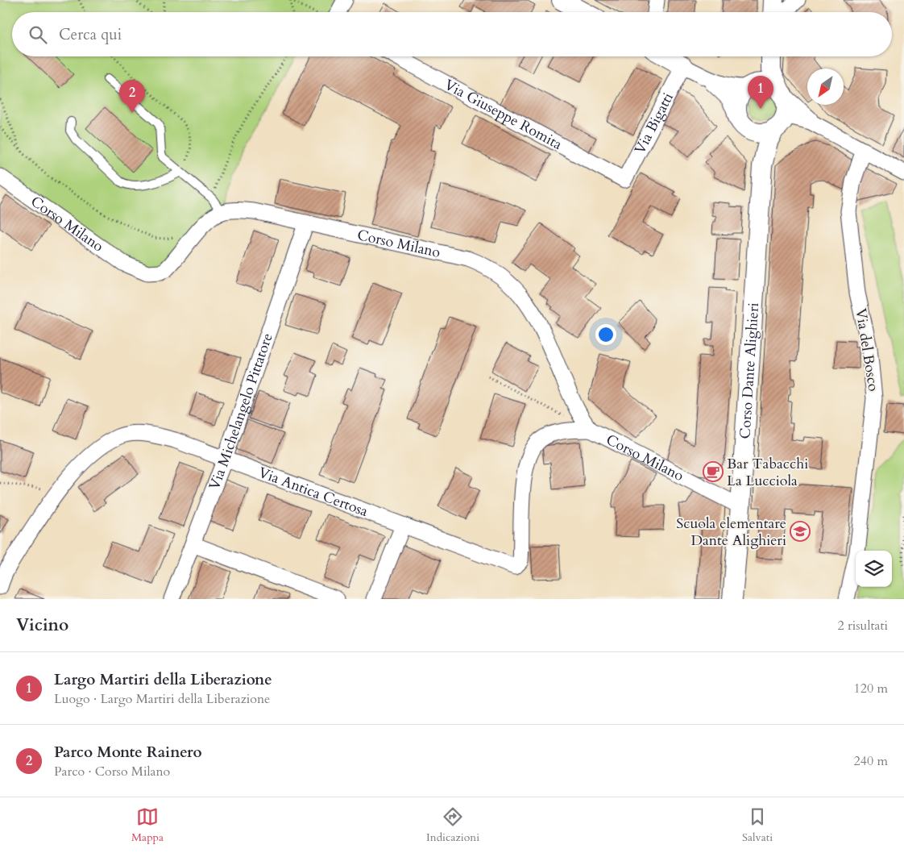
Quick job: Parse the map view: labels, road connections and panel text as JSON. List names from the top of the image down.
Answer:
{
  "streets": {
    "street": [
      "Via Giuseppe Romita",
      "Via Bigatti",
      "Corso Milano",
      "Via del Bosco",
      "Corso Dante Alighieri",
      "Via Michelangelo Pittatore",
      "Via Antica Certosa"
    ]
  },
  "crossings": [
    ["Via Giuseppe Romita", "Via Bigatti"],
    ["Corso Milano", "Corso Dante Alighieri"],
    ["Corso Milano", "Via Michelangelo Pittatore"],
    ["Corso Milano", "Via Antica Certosa"],
    ["Via Michelangelo Pittatore", "Via Antica Certosa"]
  ],
  "places": {
    "cafe": ["Bar Tabacchi La Lucciola"],
    "school or university": ["Scuola elementare Dante Alighieri"]
  },
  "north": "bottom left",
  "page": {
    "search": "Cerca qui",
    "pins": ["1", "2"],
    "heading": ["Vicino", "2 risultati"],
    "list": [
      {
        "mark": "1",
        "name": "Largo Martiri della Liberazione",
        "note": "Luogo · Largo Martiri della Liberazione",
        "value": "120 m"
      },
      {
        "mark": "2",
        "name": "Parco Monte Rainero",
        "note": "Parco · Corso Milano",
        "value": "240 m"
      }
    ],
    "nav": ["Mappa", "Indicazioni", "Salvati"]
  }
}
